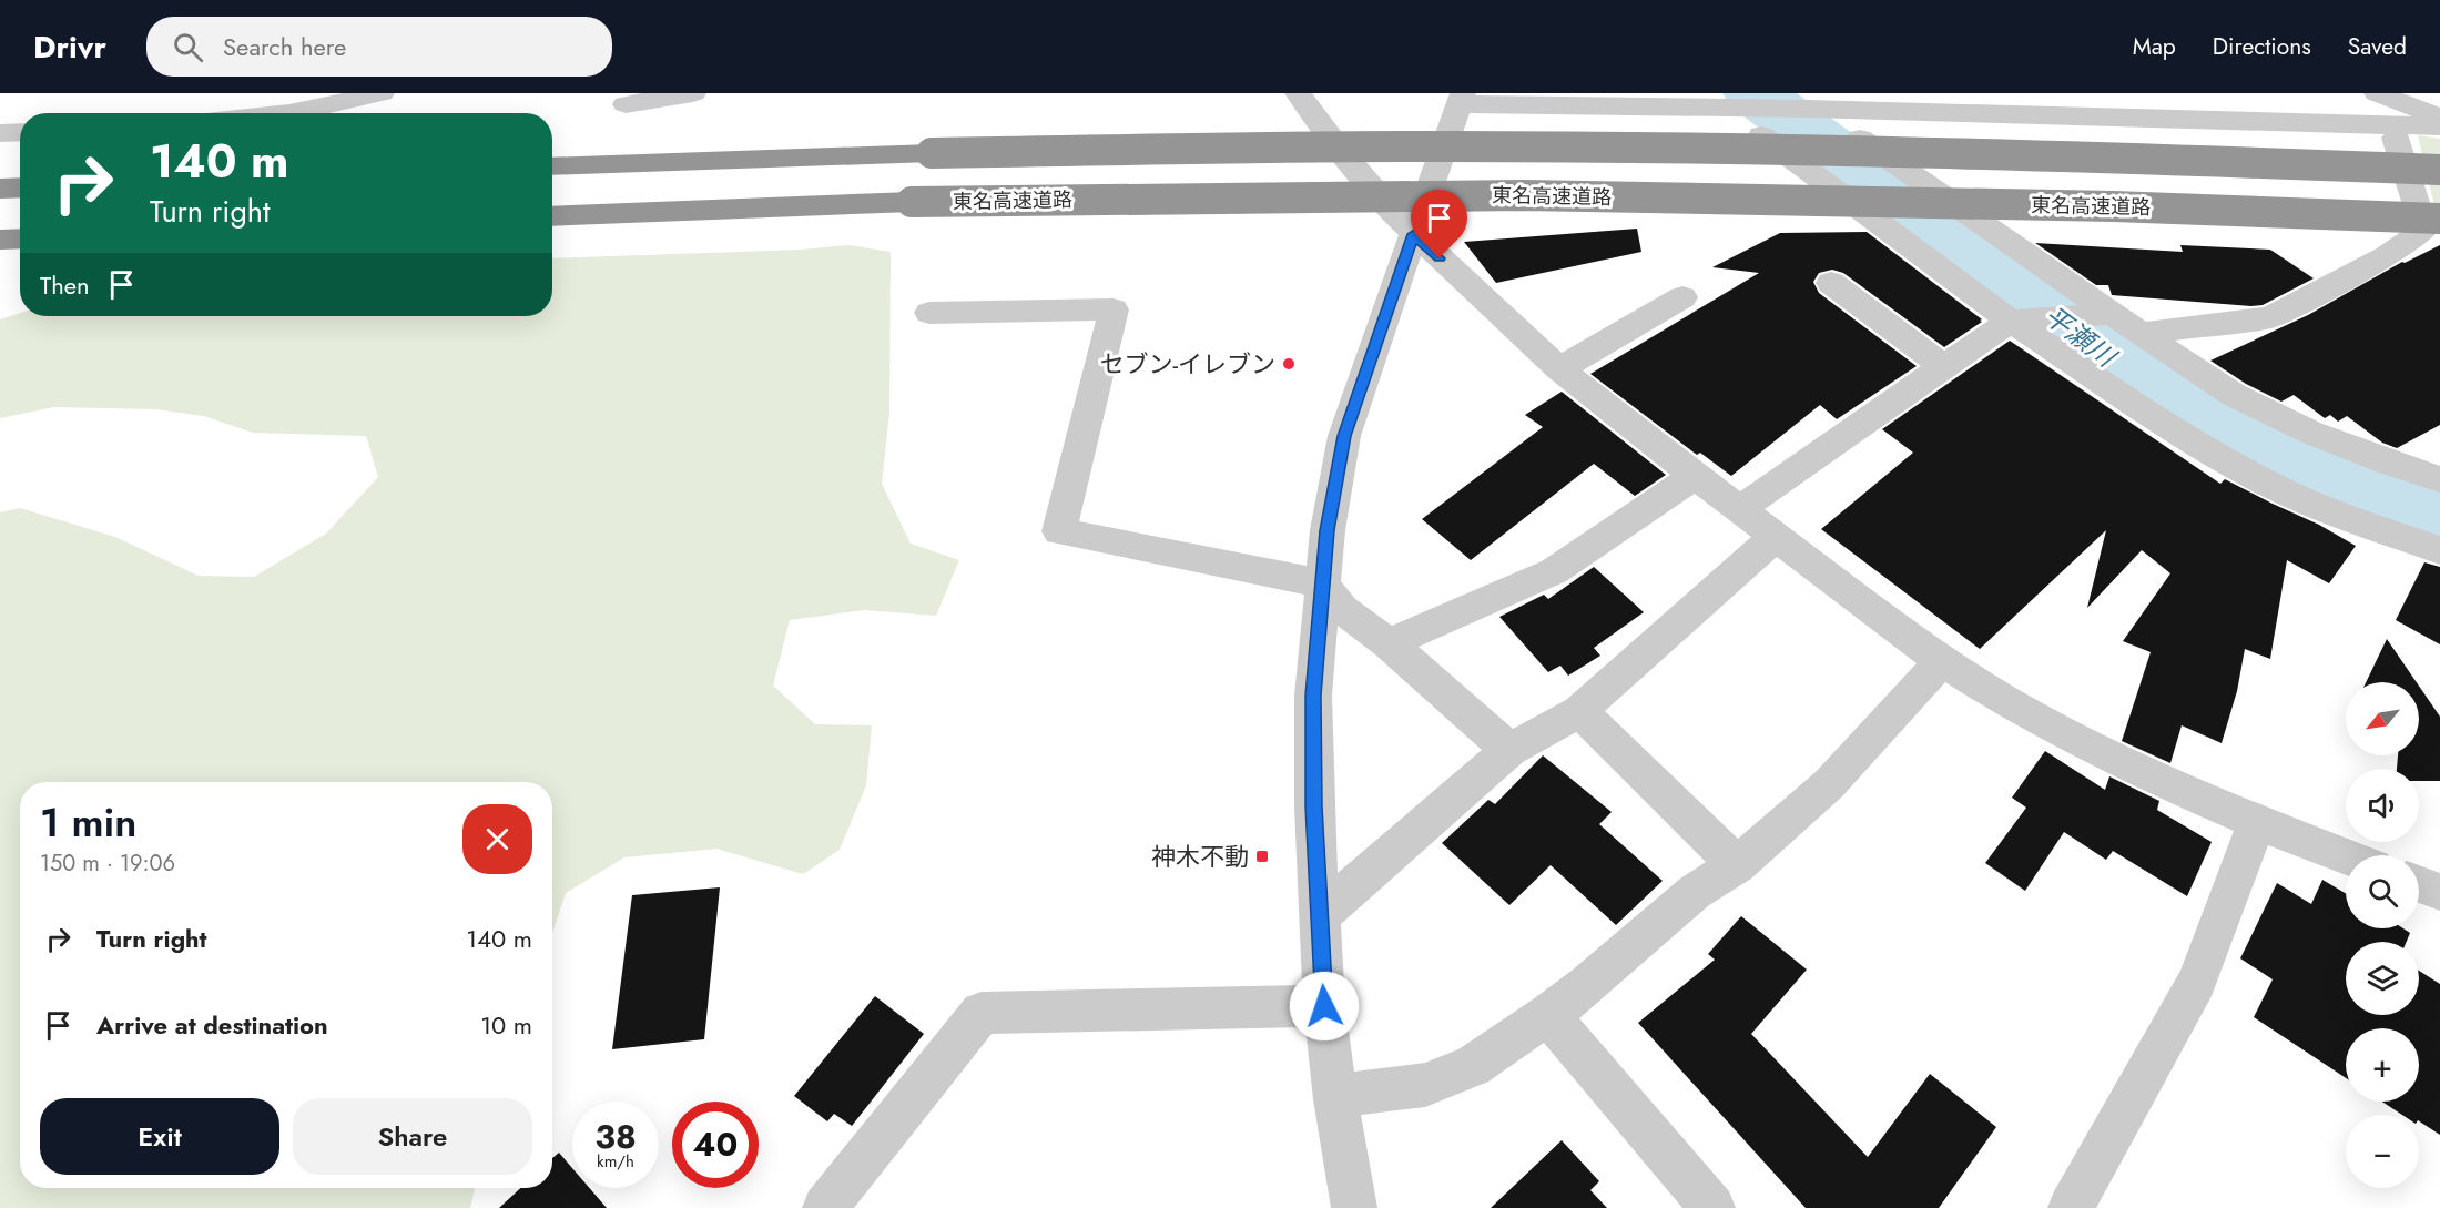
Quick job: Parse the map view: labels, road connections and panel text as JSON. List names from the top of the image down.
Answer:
{
  "streets": {
    "highway": ["東名高速道路"]
  },
  "water": ["平瀬川"],
  "places": {
    "other": ["セブン-イレブン"],
    "transit": ["神木不動"]
  },
  "north": "bottom left",
  "page": {
    "header": "Drivr",
    "search": "Search here",
    "nav": ["Map", "Directions", "Saved"],
    "turn": ["140 m", "Turn right"],
    "then": "Then",
    "map_buttons": ["+", "−"],
    "heading": ["1 min", "150 m · 19:06"],
    "list": [
      {
        "name": "Turn right",
        "value": "140 m"
      },
      {
        "name": "Arrive at destination",
        "value": "10 m"
      }
    ],
    "buttons": ["Exit", "Share"],
    "speed": "38 km/h",
    "limit": "40"
  }
}
